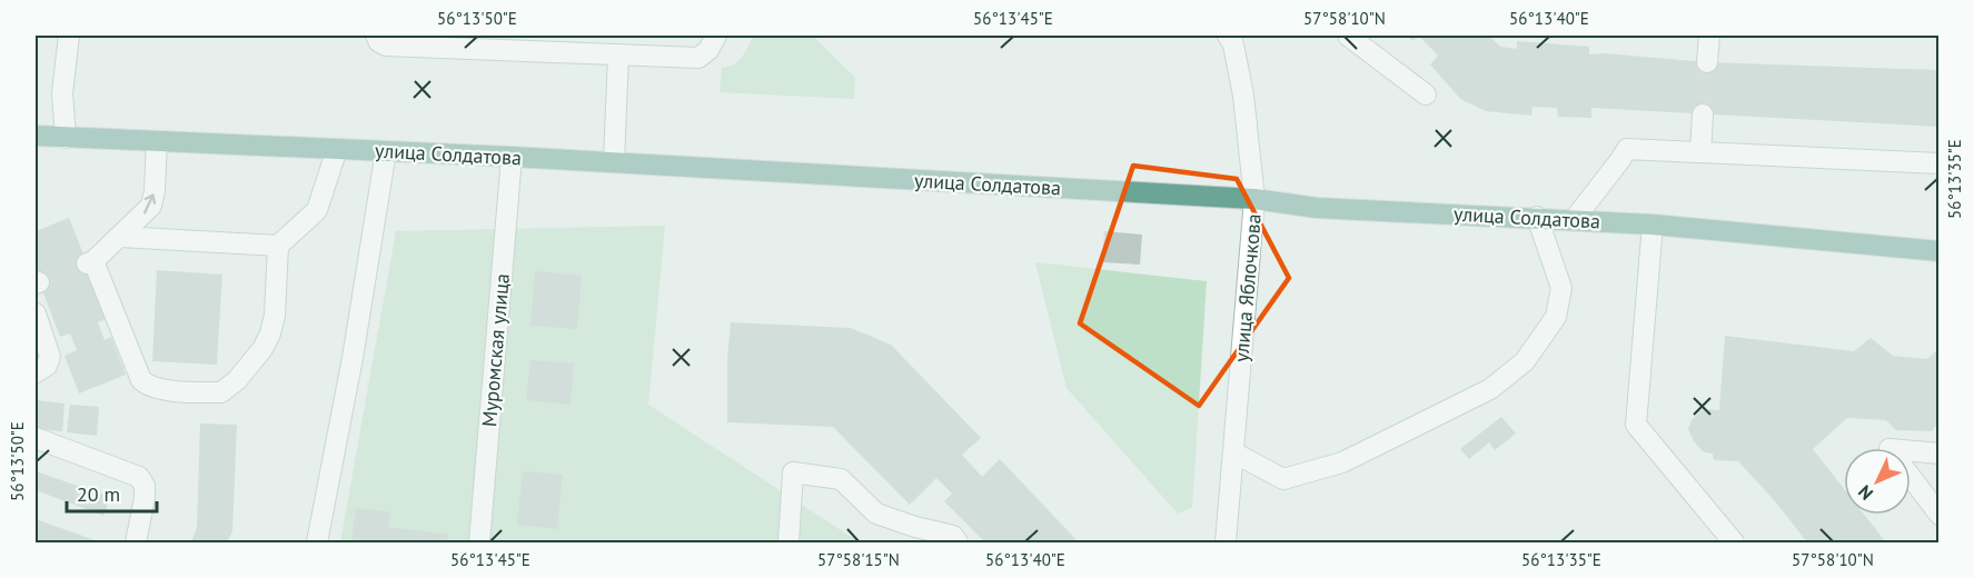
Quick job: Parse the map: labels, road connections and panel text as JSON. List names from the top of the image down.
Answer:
{
  "streets": {
    "main road": ["улица Солдатова"],
    "street": ["улица Яблочкова", "Муромская улица"]
  },
  "crossings": [
    ["улица Солдатова", "улица Яблочкова"],
    ["улица Солдатова", "Муромская улица"]
  ],
  "scale_bar": "20 m",
  "north": "bottom left",
  "coordinates": [
    "56°13'50\"E",
    "56°13'45\"E",
    "57°58'10\"N",
    "56°13'40\"E",
    "56°13'35\"E",
    "57°58'15\"N"
  ]
}
